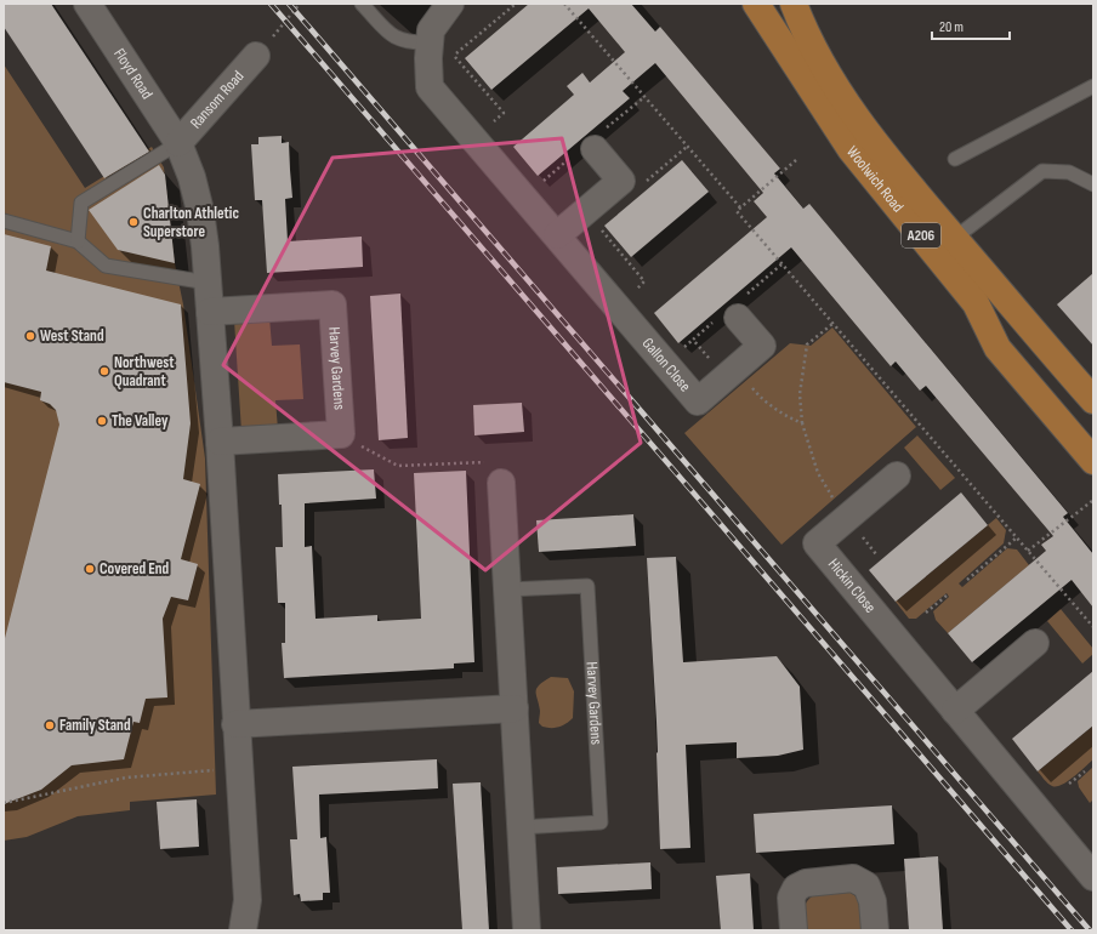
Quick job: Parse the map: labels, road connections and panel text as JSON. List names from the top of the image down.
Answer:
{
  "streets": {
    "main road": ["Woolwich Road", "A206"],
    "street": [
      "Floyd Road",
      "Ransom Road",
      "Gallon Close",
      "Harvey Gardens",
      "Hickin Close"
    ]
  },
  "crossings": [
    ["Floyd Road", "Ransom Road"]
  ],
  "places": [
    "Charlton Athletic Superstore",
    "West Stand",
    "Northwest Quadrant",
    "The Valley",
    "Covered End",
    "Family Stand"
  ],
  "scale_bar": "20 m"
}
